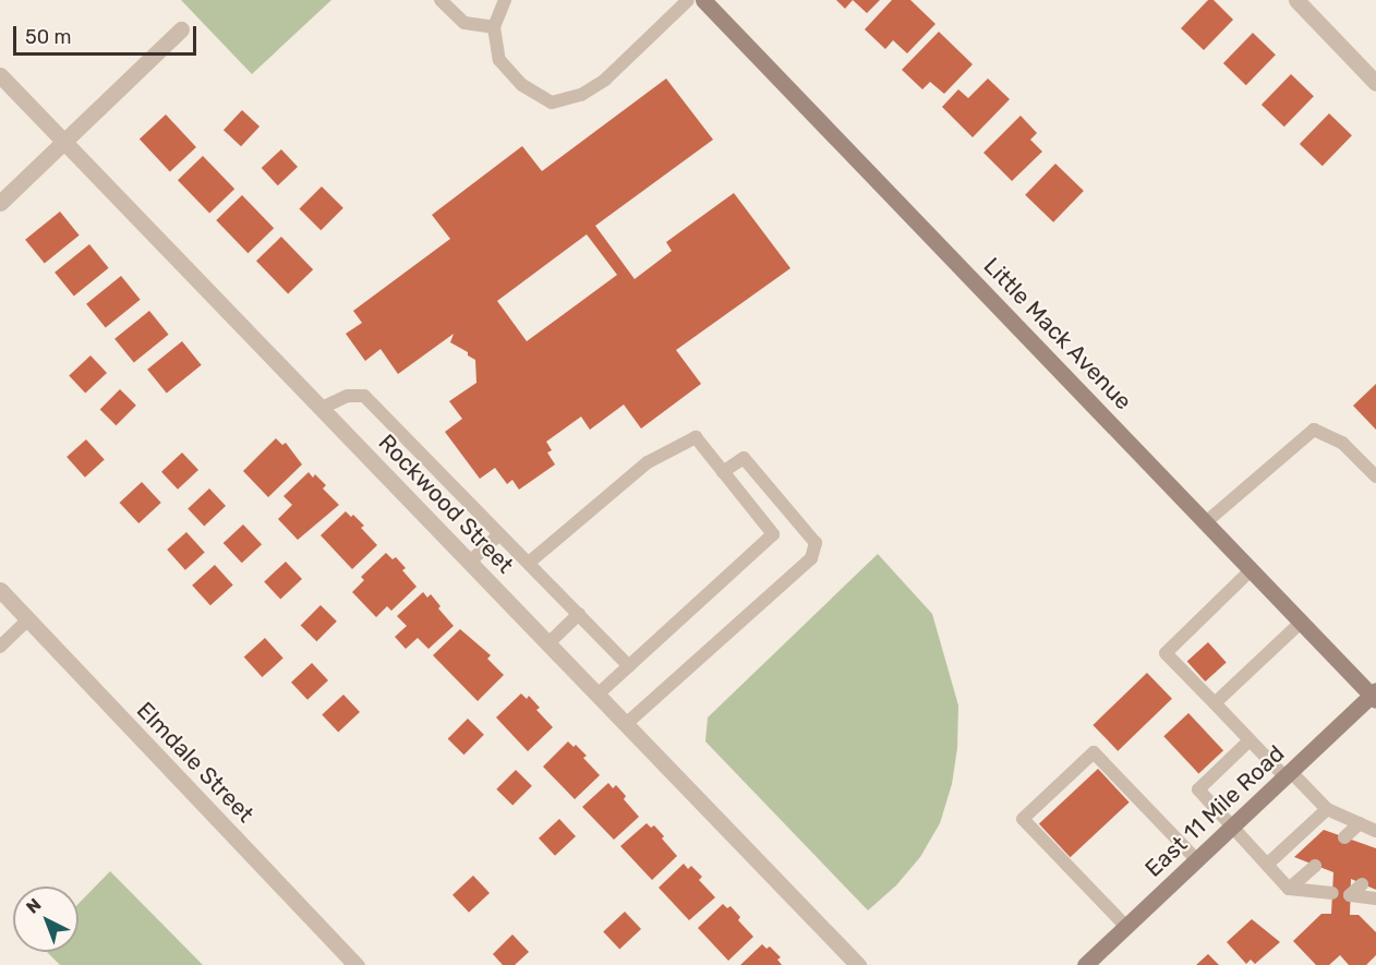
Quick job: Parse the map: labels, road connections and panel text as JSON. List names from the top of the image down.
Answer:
{
  "streets": {
    "main road": ["Little Mack Avenue", "East 11 Mile Road"],
    "street": ["Rockwood Street", "Elmdale Street"]
  },
  "crossings": [
    ["Little Mack Avenue", "East 11 Mile Road"]
  ],
  "scale_bar": "50 m",
  "north": "top left"
}
